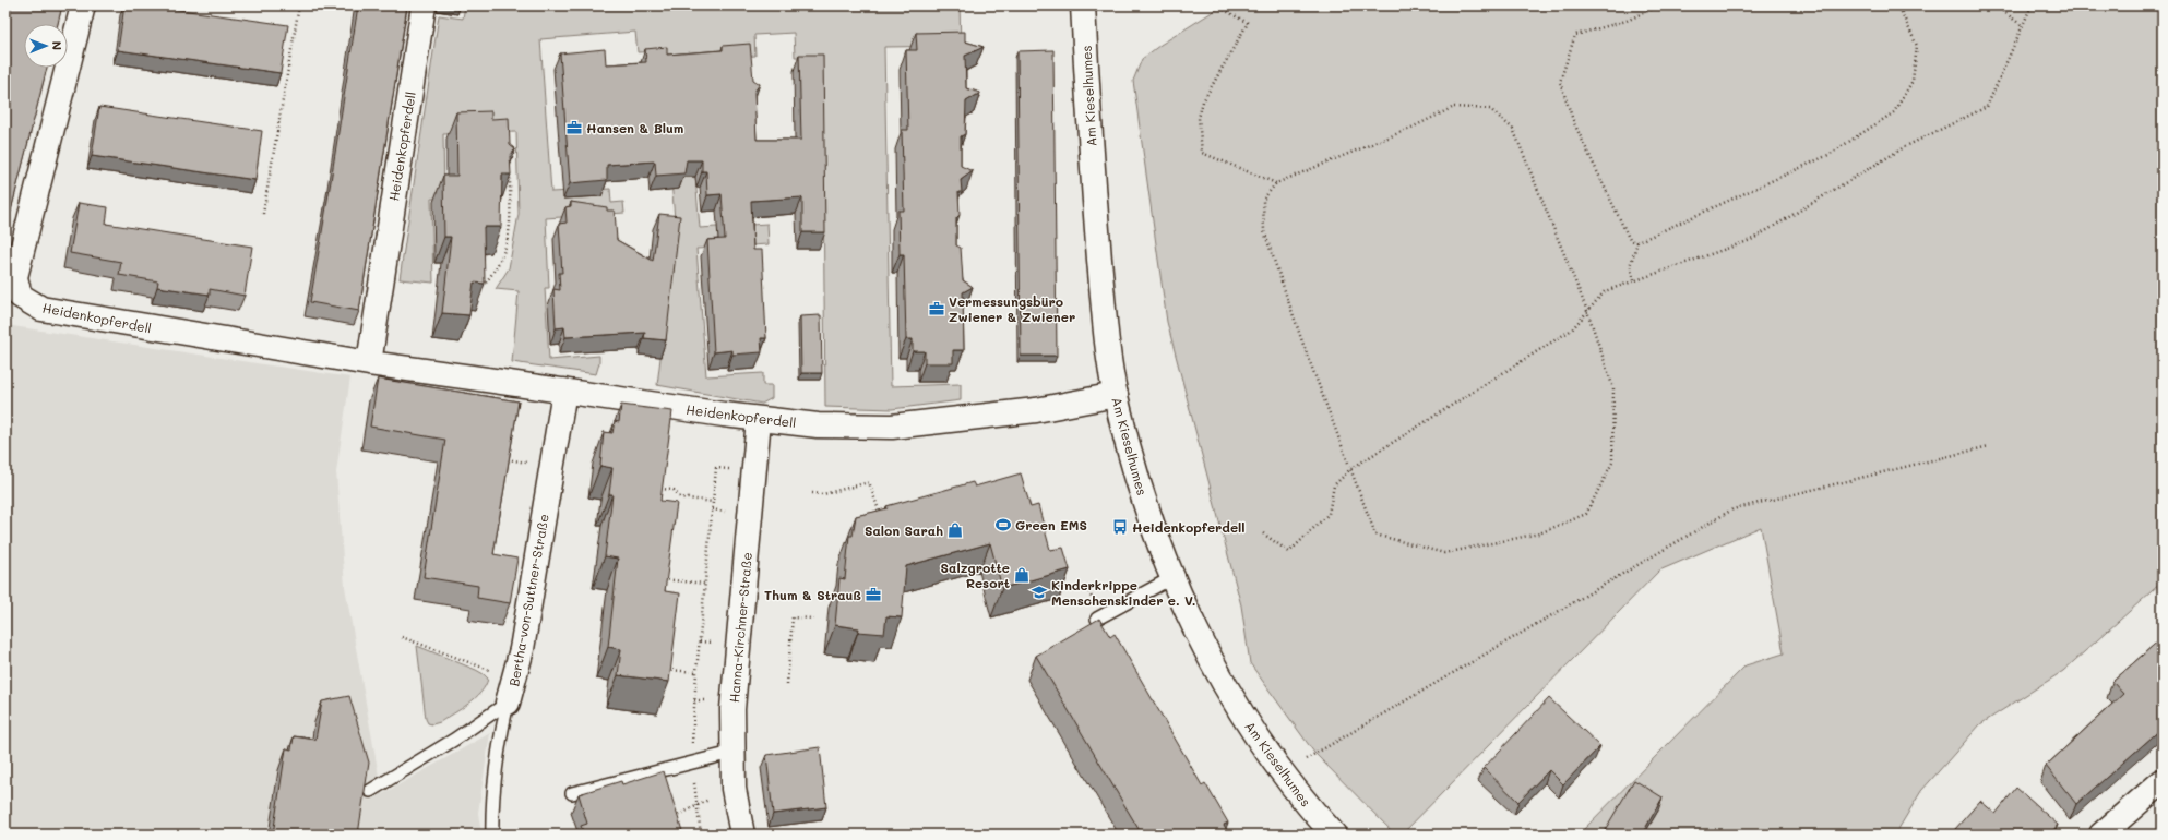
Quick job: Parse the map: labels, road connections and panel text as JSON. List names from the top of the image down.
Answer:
{
  "streets": {
    "street": [
      "Am Kieselhumes",
      "Heidenkopferdell",
      "Bertha-von-Suttner-Straße",
      "Hanna-Kirchner-Straße"
    ]
  },
  "crossings": [
    ["Am Kieselhumes", "Heidenkopferdell"],
    ["Heidenkopferdell", "Bertha-von-Suttner-Straße"],
    ["Heidenkopferdell", "Hanna-Kirchner-Straße"]
  ],
  "places": {
    "office": ["Hansen & Blum", "Vermessungsbüro Zwiener & Zwiener", "Thum & Strauß"],
    "sports": ["Green EMS"],
    "bus stop": ["Heidenkopferdell"],
    "shop": ["Salon Sarah", "Salzgrotte Resort"],
    "school or university": ["Kinderkrippe Menschenskinder e. V."]
  },
  "north": "right"
}
